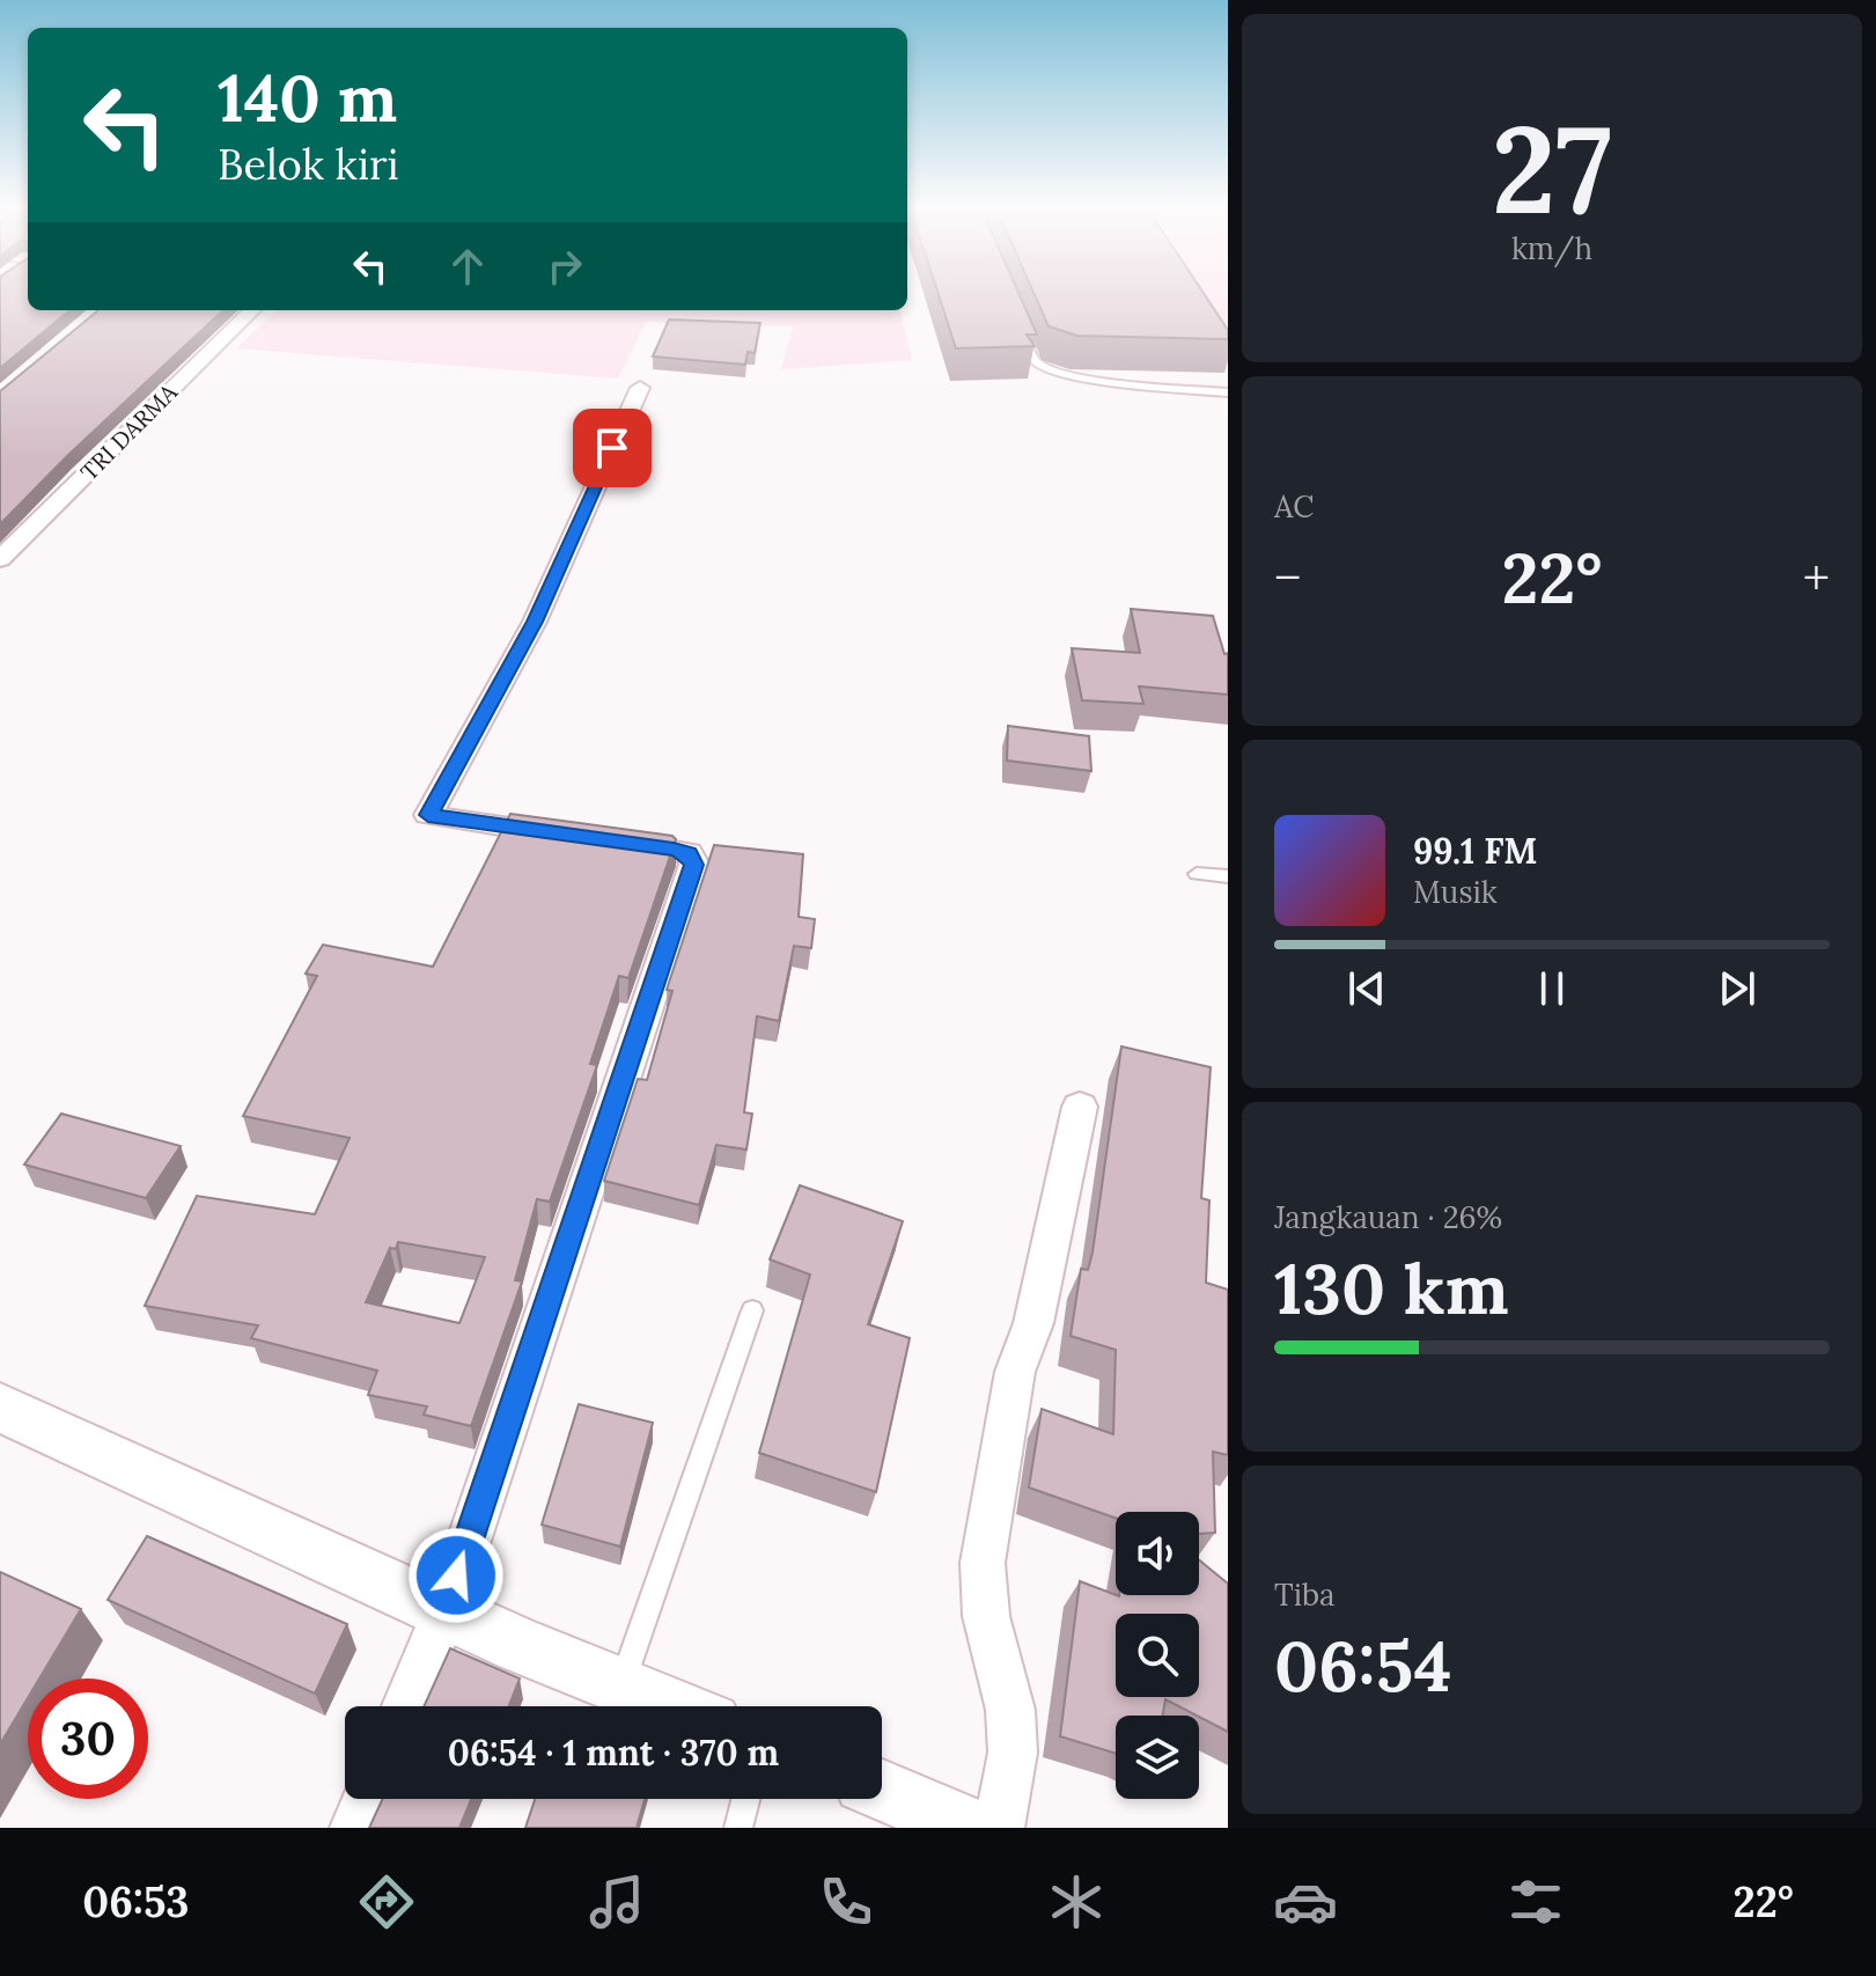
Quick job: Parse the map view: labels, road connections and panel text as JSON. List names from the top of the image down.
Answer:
{
  "streets": {
    "street": ["TRI DARMA"]
  },
  "page": {
    "tile": [
      ["27", "km/h"],
      "AC",
      ["Jangkauan · 26%", "130 km"],
      ["Tiba", "06:54"]
    ],
    "turn": ["140 m", "Belok kiri"],
    "heat": ["−", "22°", "+"],
    "song": ["99.1 FM", "Musik"],
    "limit": "30",
    "trip": "06:54 · 1 mnt · 370 m",
    "tabs": ["06:53", "22°"]
  }
}
